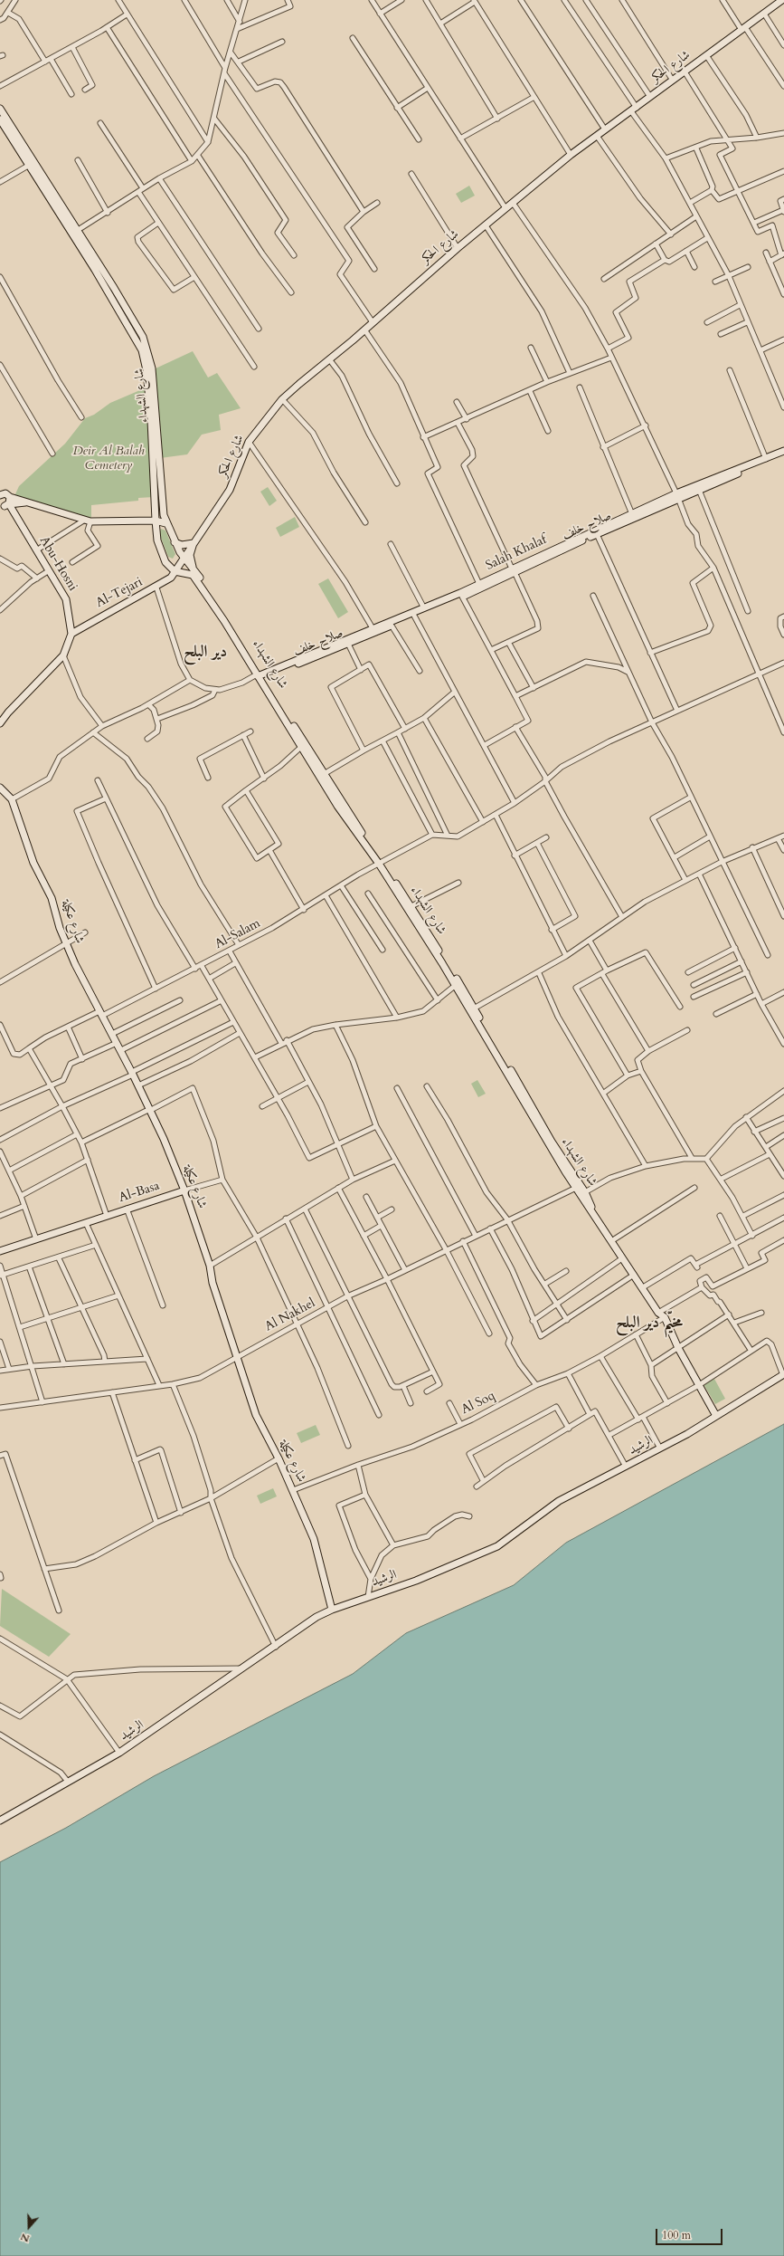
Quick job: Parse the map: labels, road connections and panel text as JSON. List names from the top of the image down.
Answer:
{
  "streets": {
    "main road": [
      "شارع الحكر",
      "شارع الشهداء",
      "صلاح خلف",
      "Salah Khalaf",
      "Abu-Hosni",
      "Al-Tejari",
      "شارع عكيلة",
      "Al-Basa",
      "الرشيد"
    ],
    "street": ["Al-Salam", "Al Nakhel", "Al Soq"]
  },
  "crossings": [
    ["شارع الحكر", "شارع الشهداء"],
    ["شارع الحكر", "Al-Tejari"],
    ["شارع الشهداء", "صلاح خلف"],
    ["شارع الشهداء", "Salah Khalaf"],
    ["شارع الشهداء", "Al-Tejari"],
    ["شارع الشهداء", "Al-Salam"],
    ["شارع الشهداء", "Al Nakhel"],
    ["شارع الشهداء", "Al Soq"],
    ["شارع الشهداء", "الرشيد"],
    ["صلاح خلف", "Salah Khalaf"],
    ["Abu-Hosni", "Al-Tejari"],
    ["شارع عكيلة", "Al-Salam"],
    ["شارع عكيلة", "Al-Basa"],
    ["شارع عكيلة", "Al Nakhel"],
    ["شارع عكيلة", "Al Soq"],
    ["شارع عكيلة", "الرشيد"]
  ],
  "districts": ["دير البلح", "مخيّم دير البلح"],
  "parks": ["Deir Al Balah Cemetery"],
  "scale_bar": "100 m",
  "north": "bottom"
}
